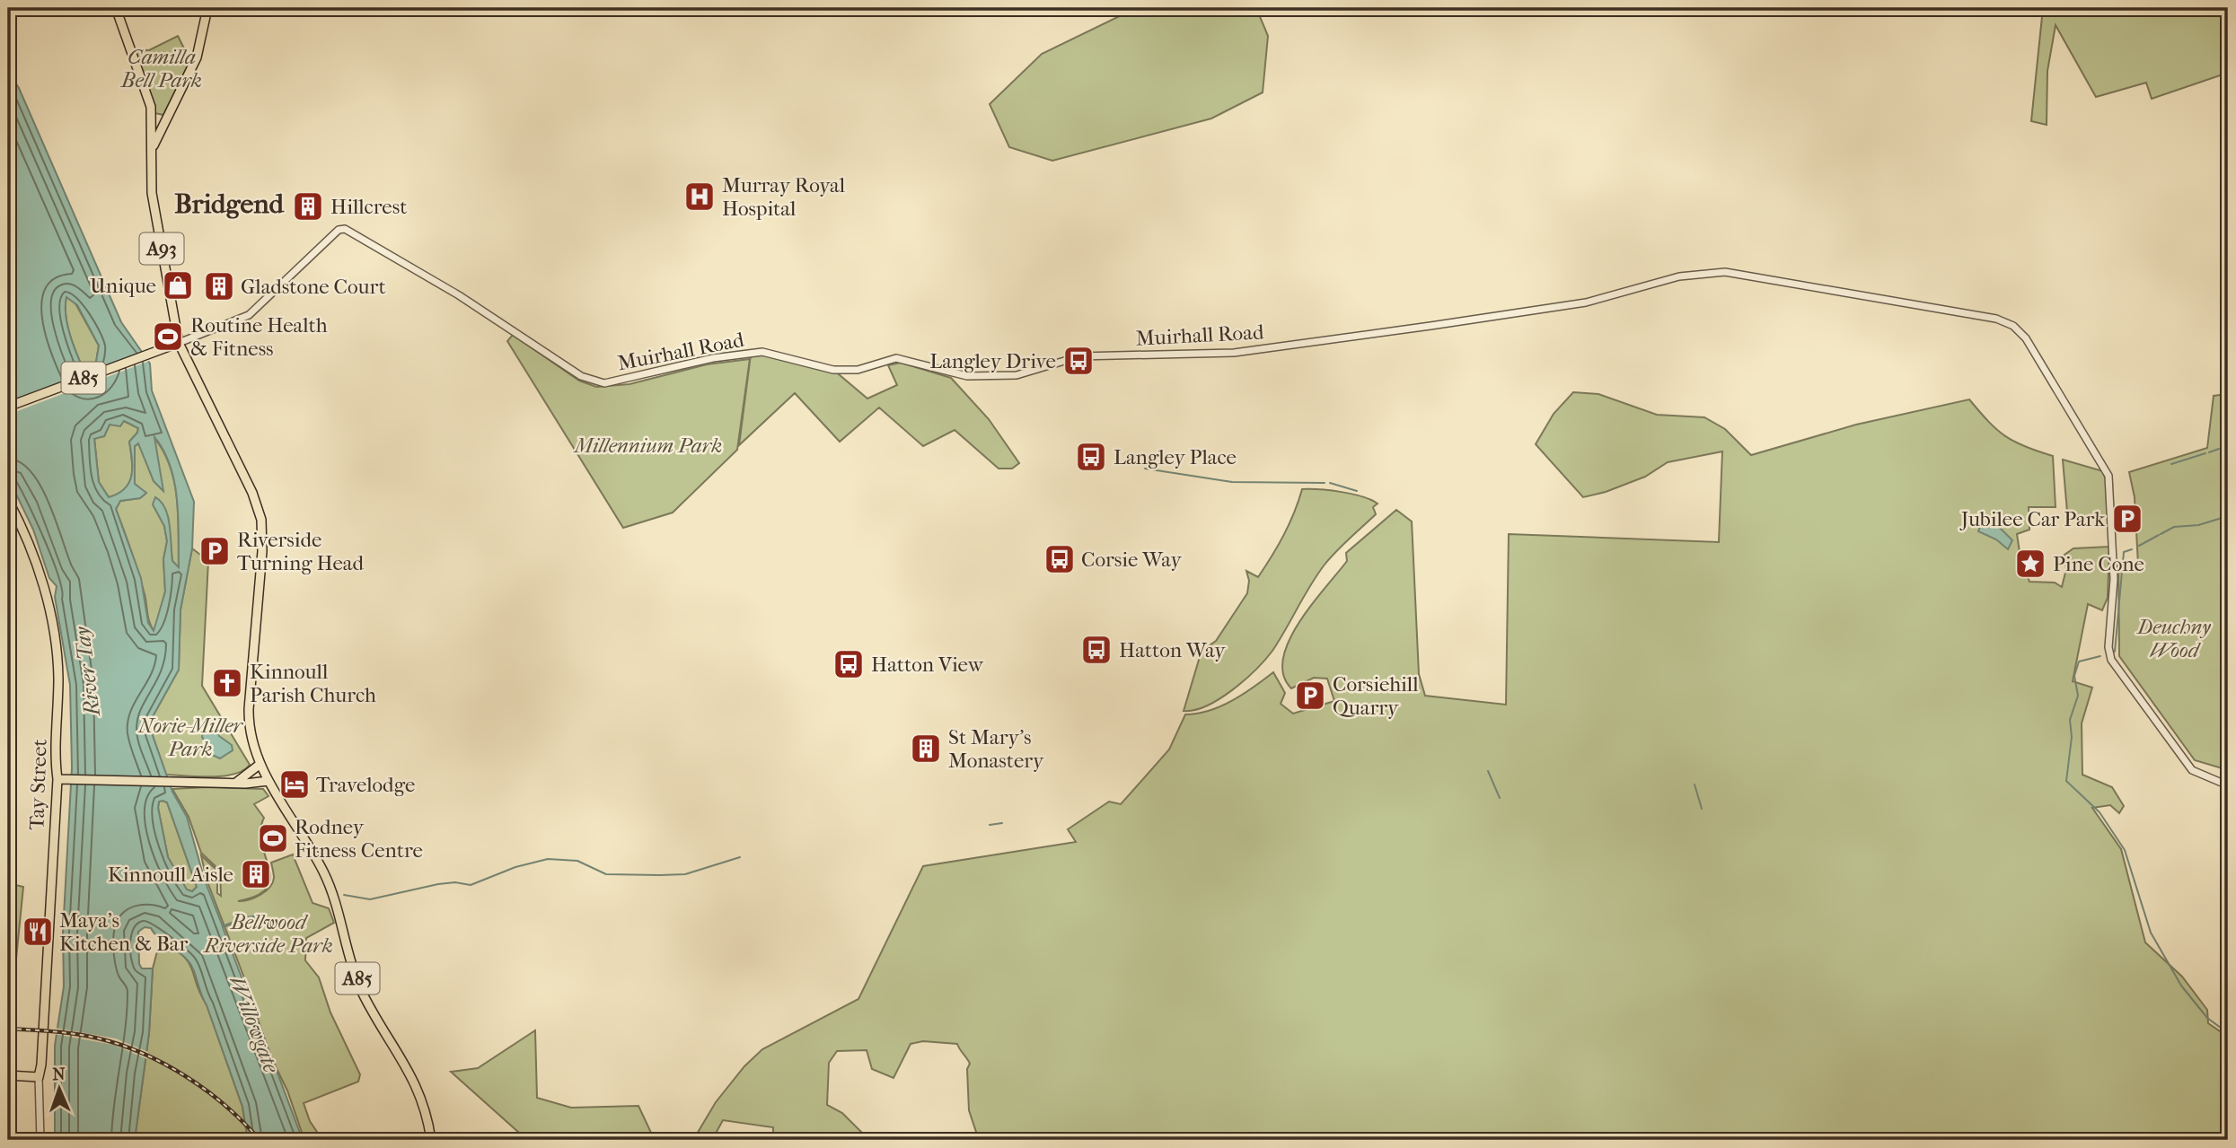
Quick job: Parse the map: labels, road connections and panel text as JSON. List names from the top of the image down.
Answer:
{
  "streets": {
    "main road": ["A93", "A85", "Tay Street"],
    "street": ["Muirhall Road"]
  },
  "crossings": [
    ["A93", "Muirhall Road"],
    ["A93", "A85"],
    ["Muirhall Road", "A85"]
  ],
  "districts": ["Bridgend"],
  "water": ["River Tay", "Willowgate"],
  "parks": [
    "Camilla Bell Park",
    "Millennium Park",
    "Deuchny Wood",
    "Norie-Miller Park",
    "Bellwood Riverside Park"
  ],
  "places": {
    "hospital": ["Murray Royal Hospital"],
    "building": [
      "Hillcrest",
      "Gladstone Court",
      "St Mary's Monastery",
      "Kinnoull Aisle"
    ],
    "shop": ["Unique"],
    "sports": ["Routine Health & Fitness", "Rodney Fitness Centre"],
    "bus stop": [
      "Langley Drive",
      "Langley Place",
      "Corsie Way",
      "Hatton Way",
      "Hatton View"
    ],
    "parking": ["Jubilee Car Park", "Riverside Turning Head", "Corsiehill Quarry"],
    "place": ["Pine Cone"],
    "church": ["Kinnoull Parish Church"],
    "hotel": ["Travelodge"],
    "restaurant": ["Maya's Kitchen & Bar"]
  },
  "north": "top"
}
